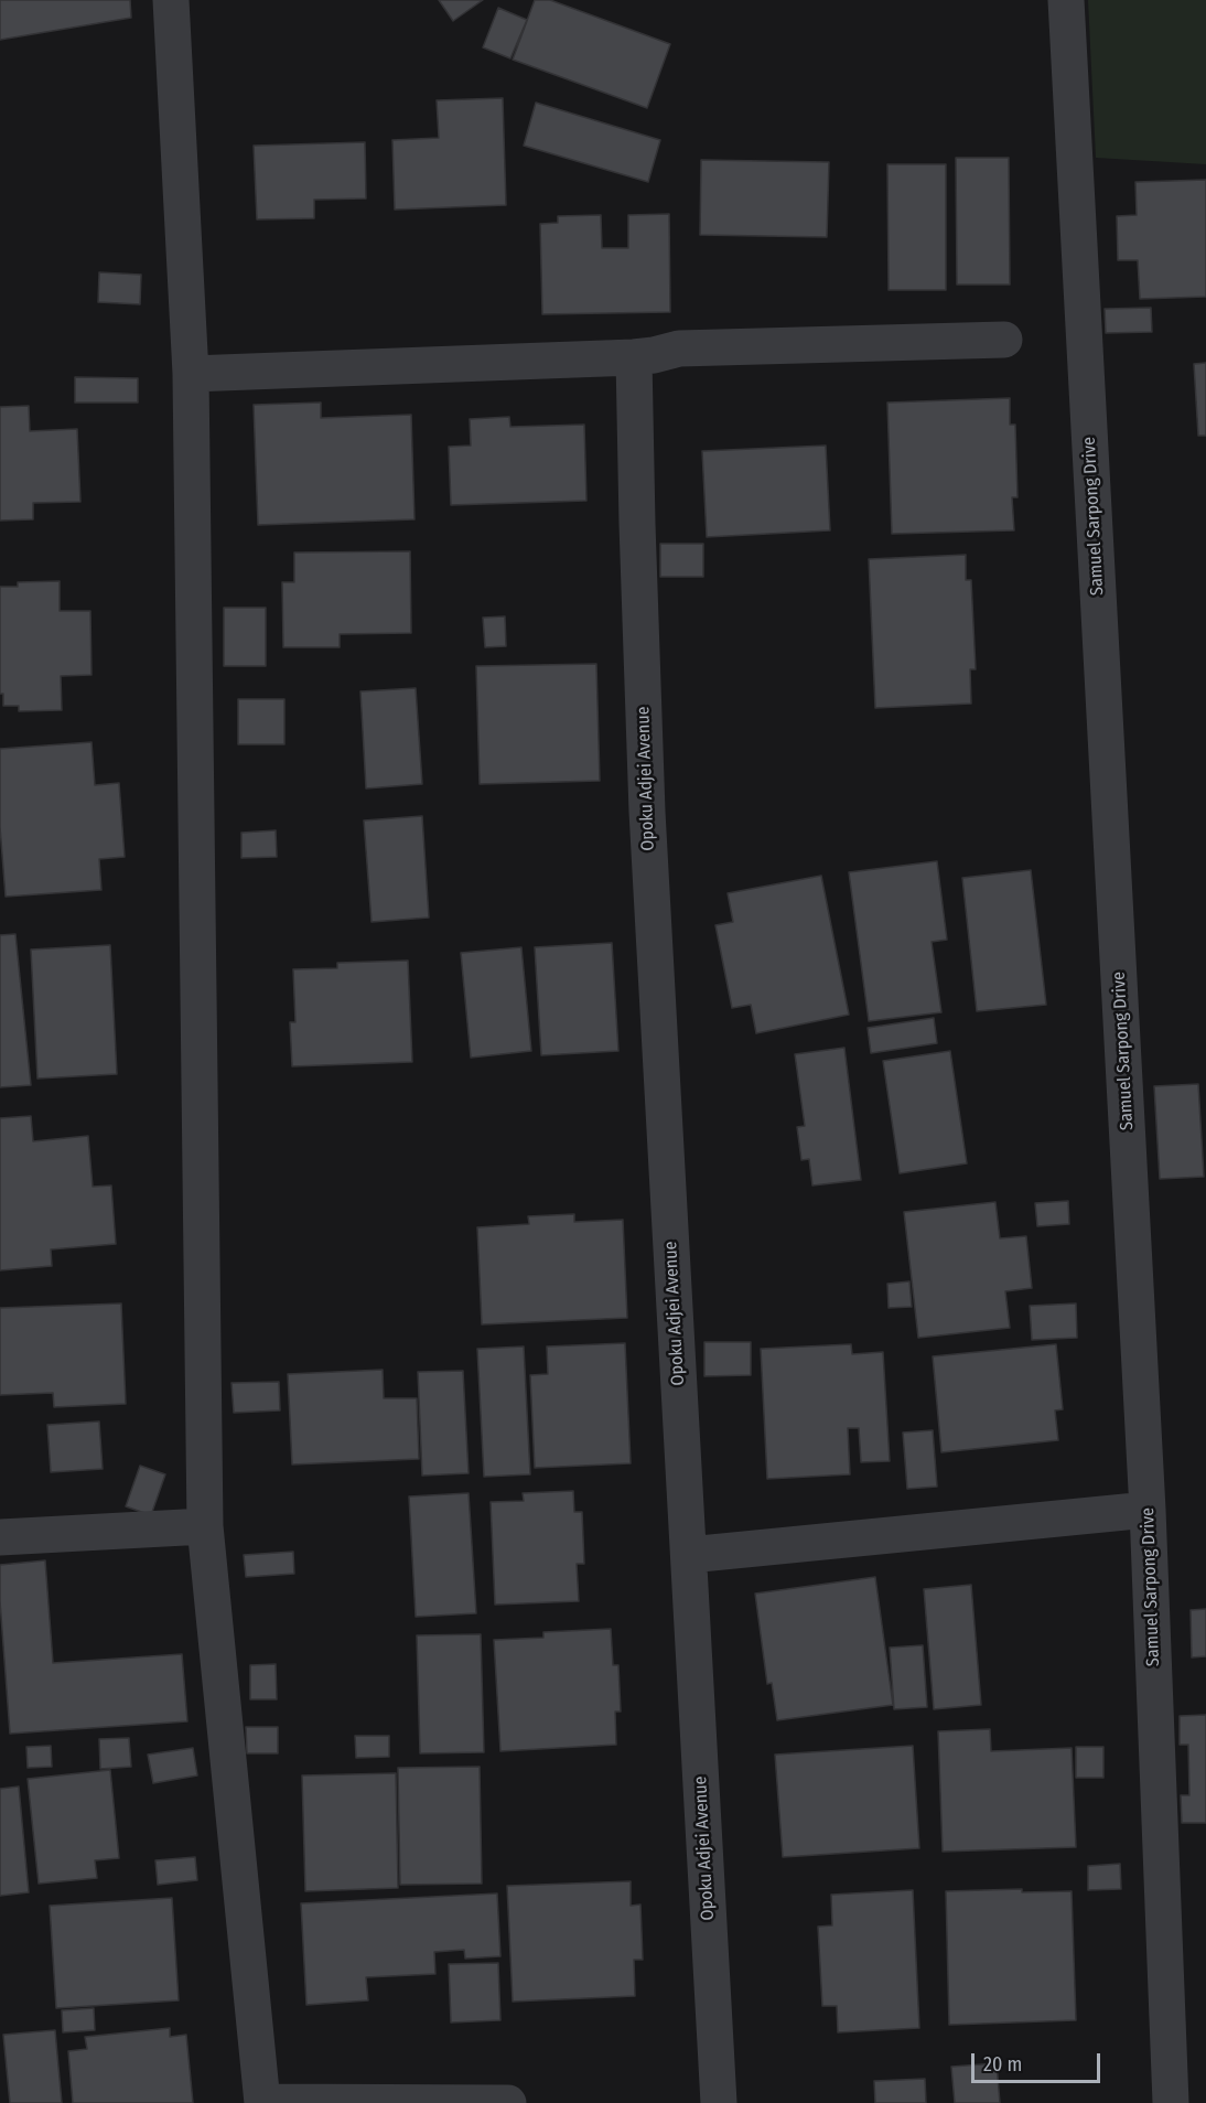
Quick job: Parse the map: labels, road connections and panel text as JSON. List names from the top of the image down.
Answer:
{
  "streets": {
    "street": ["Samuel Sarpong Drive", "Opoku Adjei Avenue"]
  },
  "scale_bar": "20 m"
}
